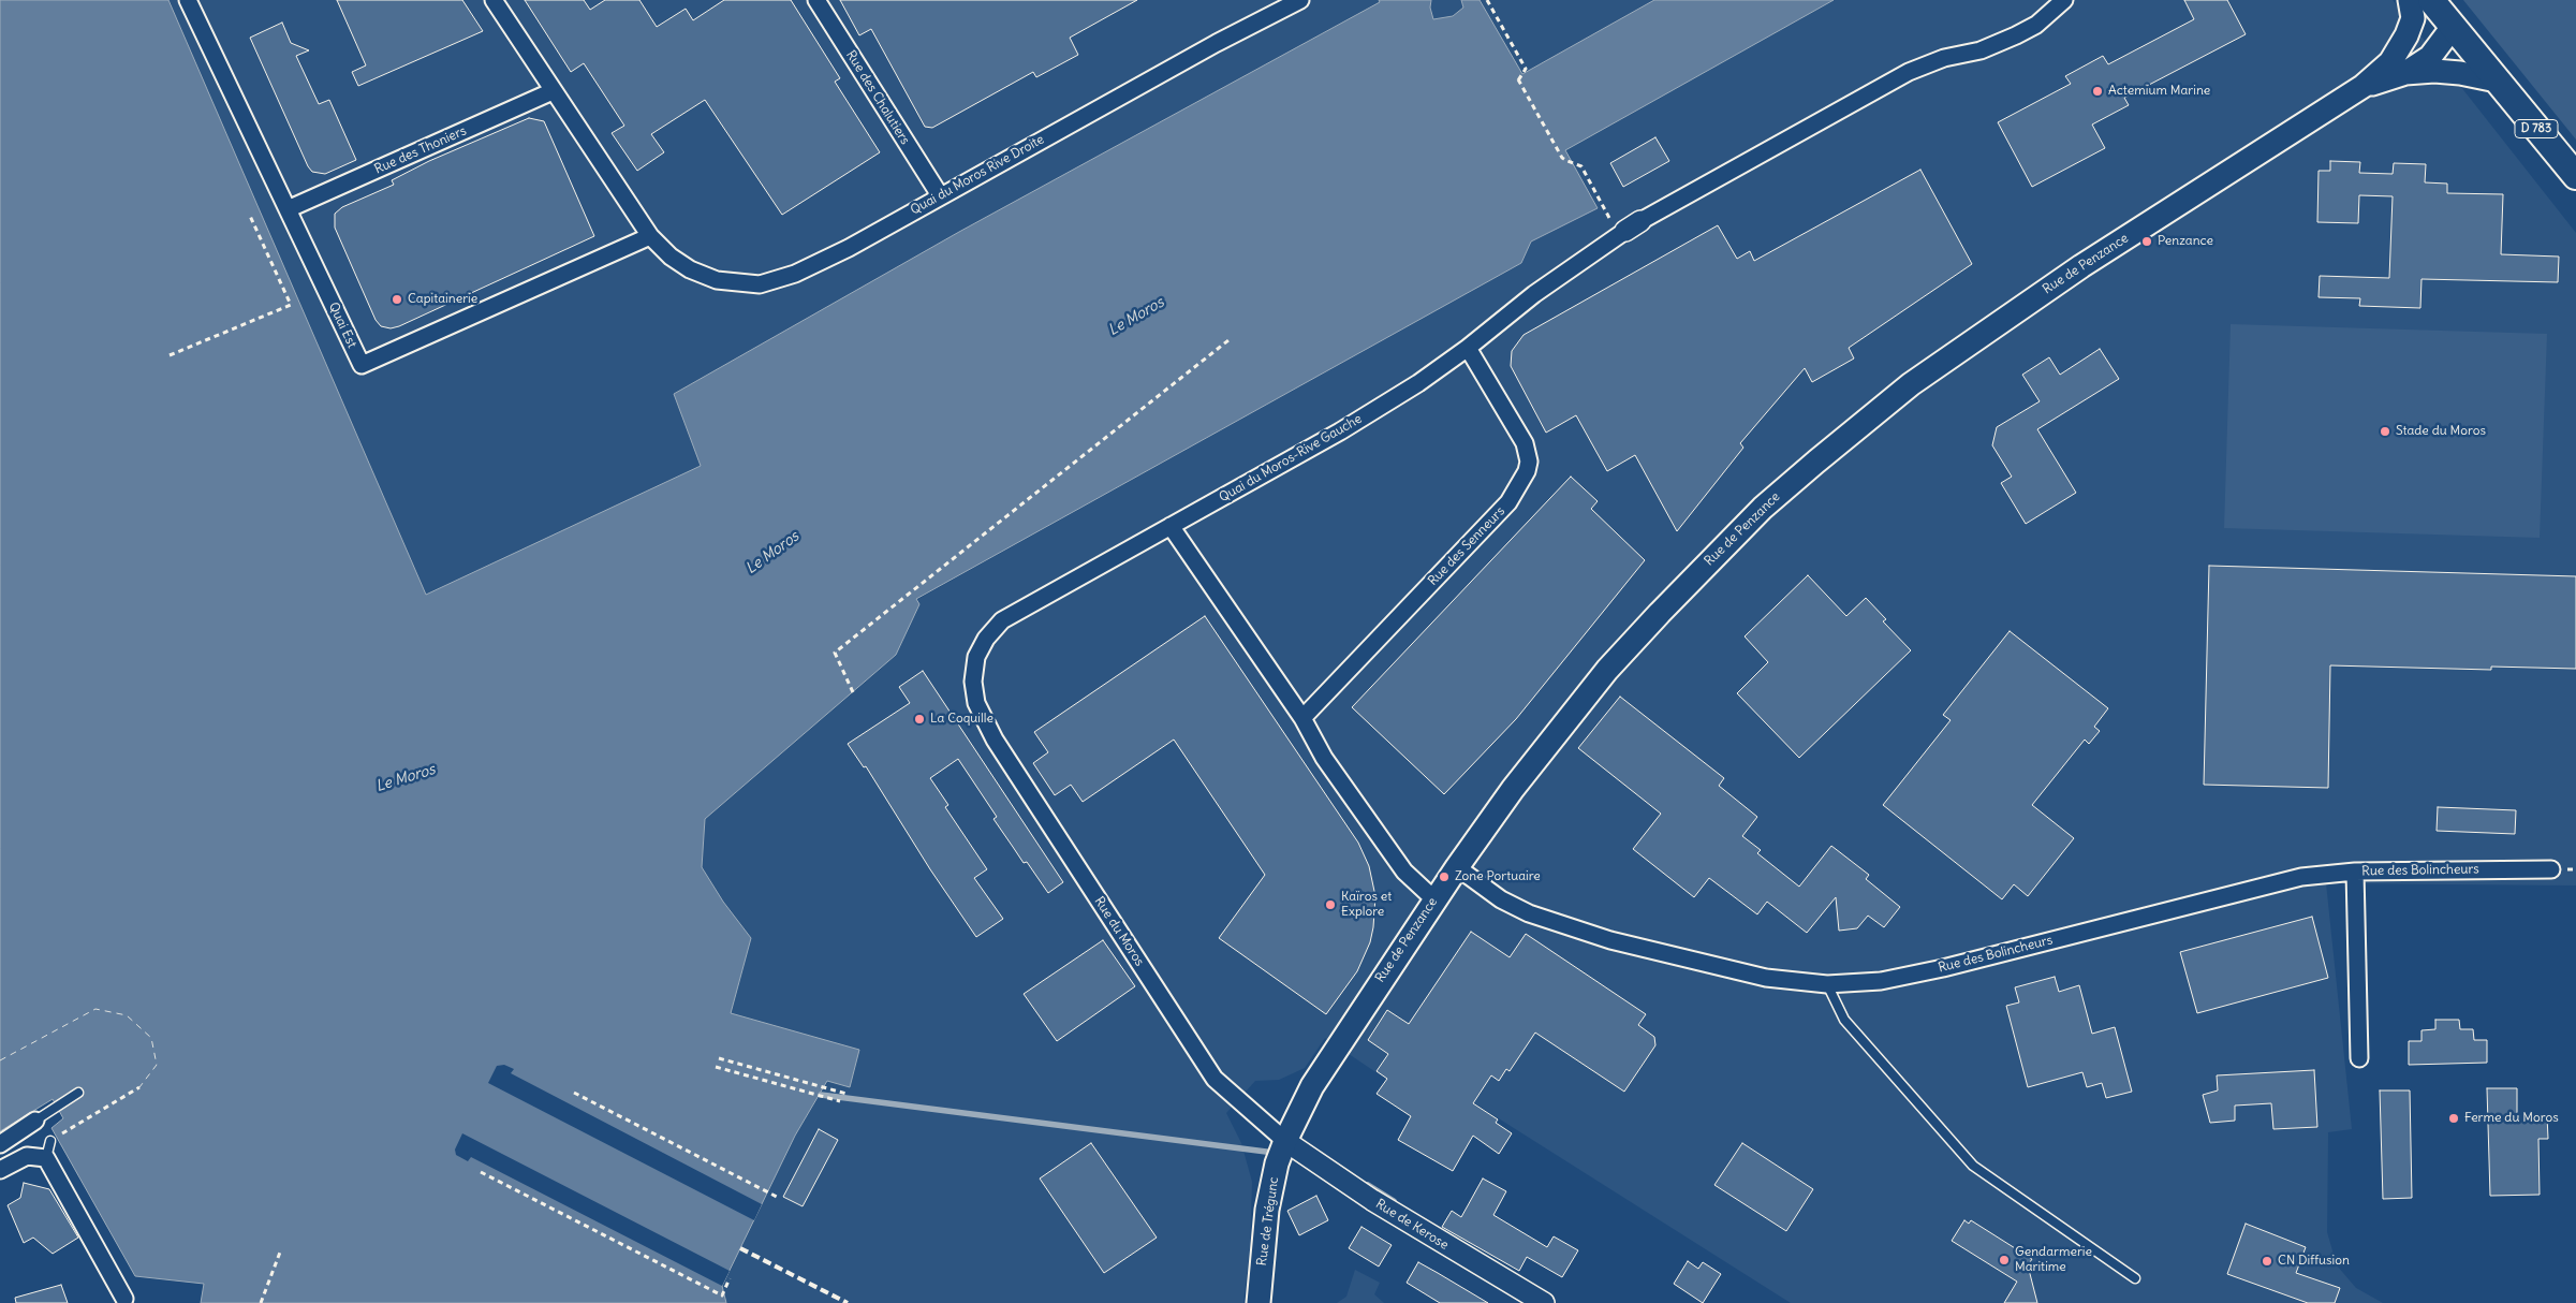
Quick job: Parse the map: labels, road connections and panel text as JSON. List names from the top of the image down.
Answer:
{
  "streets": {
    "main road": ["D 783", "Rue de Penzance", "Rue de Trégunc"],
    "street": [
      "Rue des Chalutiers",
      "Rue des Thoniers",
      "Quai du Moros Rive Droite",
      "Quai Est",
      "Quai du Moros-Rive Gauche",
      "Rue des Senneurs",
      "Rue des Bolincheurs",
      "Rue du Moros",
      "Rue de Kerose"
    ]
  },
  "crossings": [
    ["Rue des Chalutiers", "Quai du Moros Rive Droite"],
    ["D 783", "Rue de Penzance"],
    ["Rue des Thoniers", "Quai du Moros Rive Droite"],
    ["Rue des Thoniers", "Quai Est"],
    ["Quai du Moros Rive Droite", "Quai Est"],
    ["Rue de Penzance", "Rue des Bolincheurs"],
    ["Rue de Penzance", "Rue du Moros"],
    ["Rue de Penzance", "Rue de Trégunc"],
    ["Rue de Penzance", "Rue de Kerose"],
    ["Quai du Moros-Rive Gauche", "Rue des Senneurs"],
    ["Quai du Moros-Rive Gauche", "Rue du Moros"],
    ["Rue du Moros", "Rue de Trégunc"],
    ["Rue du Moros", "Rue de Kerose"],
    ["Rue de Trégunc", "Rue de Kerose"]
  ],
  "water": ["Le Moros"],
  "places": [
    "Actemium Marine",
    "Penzance",
    "Capitainerie",
    "Stade du Moros",
    "La Coquille",
    "Zone Portuaire",
    "Kaïros et Explore",
    "Ferme du Moros",
    "Gendarmerie Maritime",
    "CN Diffusion"
  ]
}
